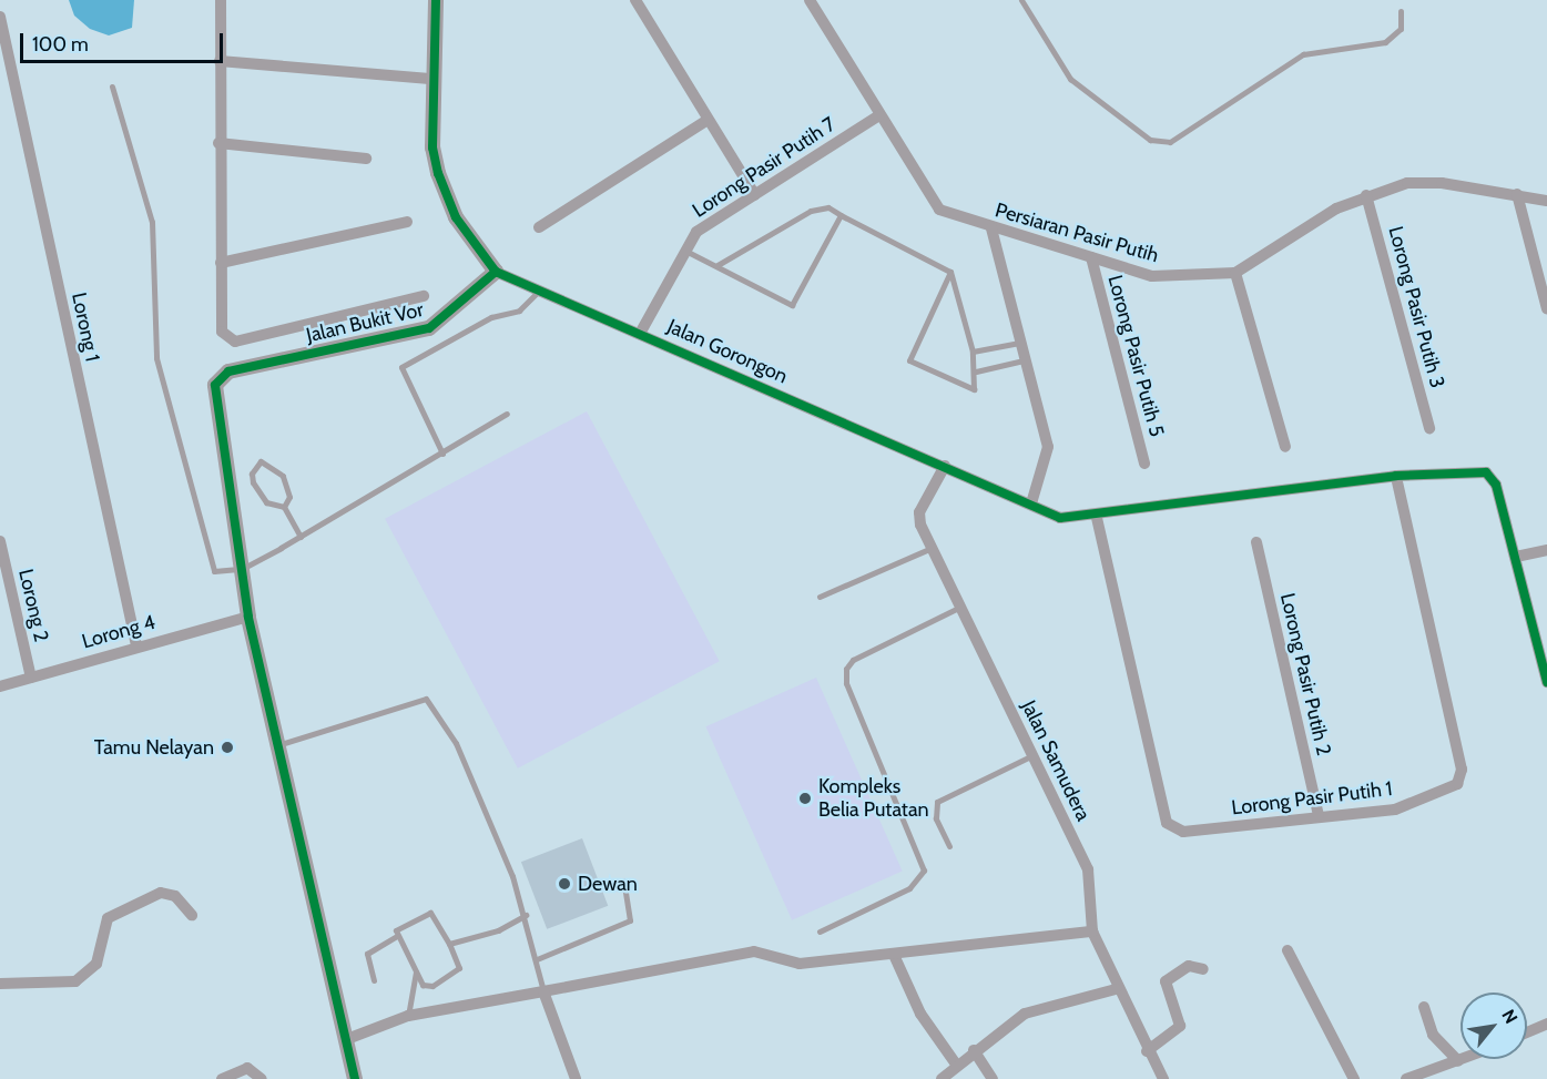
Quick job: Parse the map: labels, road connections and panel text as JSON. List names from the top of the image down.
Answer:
{
  "streets": {
    "street": [
      "Lorong Pasir Putih 7",
      "Persiaran Pasir Putih",
      "Lorong Pasir Putih 3",
      "Jalan Bukit Vor",
      "Lorong 1",
      "Jalan Gorongon",
      "Lorong Pasir Putih 5",
      "Lorong 2",
      "Lorong 4",
      "Lorong Pasir Putih 2",
      "Jalan Samudera",
      "Lorong Pasir Putih 1"
    ]
  },
  "crossings": [
    ["Lorong Pasir Putih 7", "Persiaran Pasir Putih"],
    ["Lorong Pasir Putih 7", "Jalan Gorongon"],
    ["Persiaran Pasir Putih", "Lorong Pasir Putih 3"],
    ["Persiaran Pasir Putih", "Lorong Pasir Putih 5"],
    ["Jalan Bukit Vor", "Jalan Gorongon"],
    ["Jalan Bukit Vor", "Lorong 4"],
    ["Lorong 1", "Lorong 4"],
    ["Jalan Gorongon", "Jalan Samudera"],
    ["Jalan Gorongon", "Lorong Pasir Putih 1"],
    ["Lorong 2", "Lorong 4"],
    ["Lorong Pasir Putih 2", "Lorong Pasir Putih 1"]
  ],
  "places": ["Tamu Nelayan", "Kompleks Belia Putatan", "Dewan"],
  "scale_bar": "100 m",
  "north": "top right"
}
